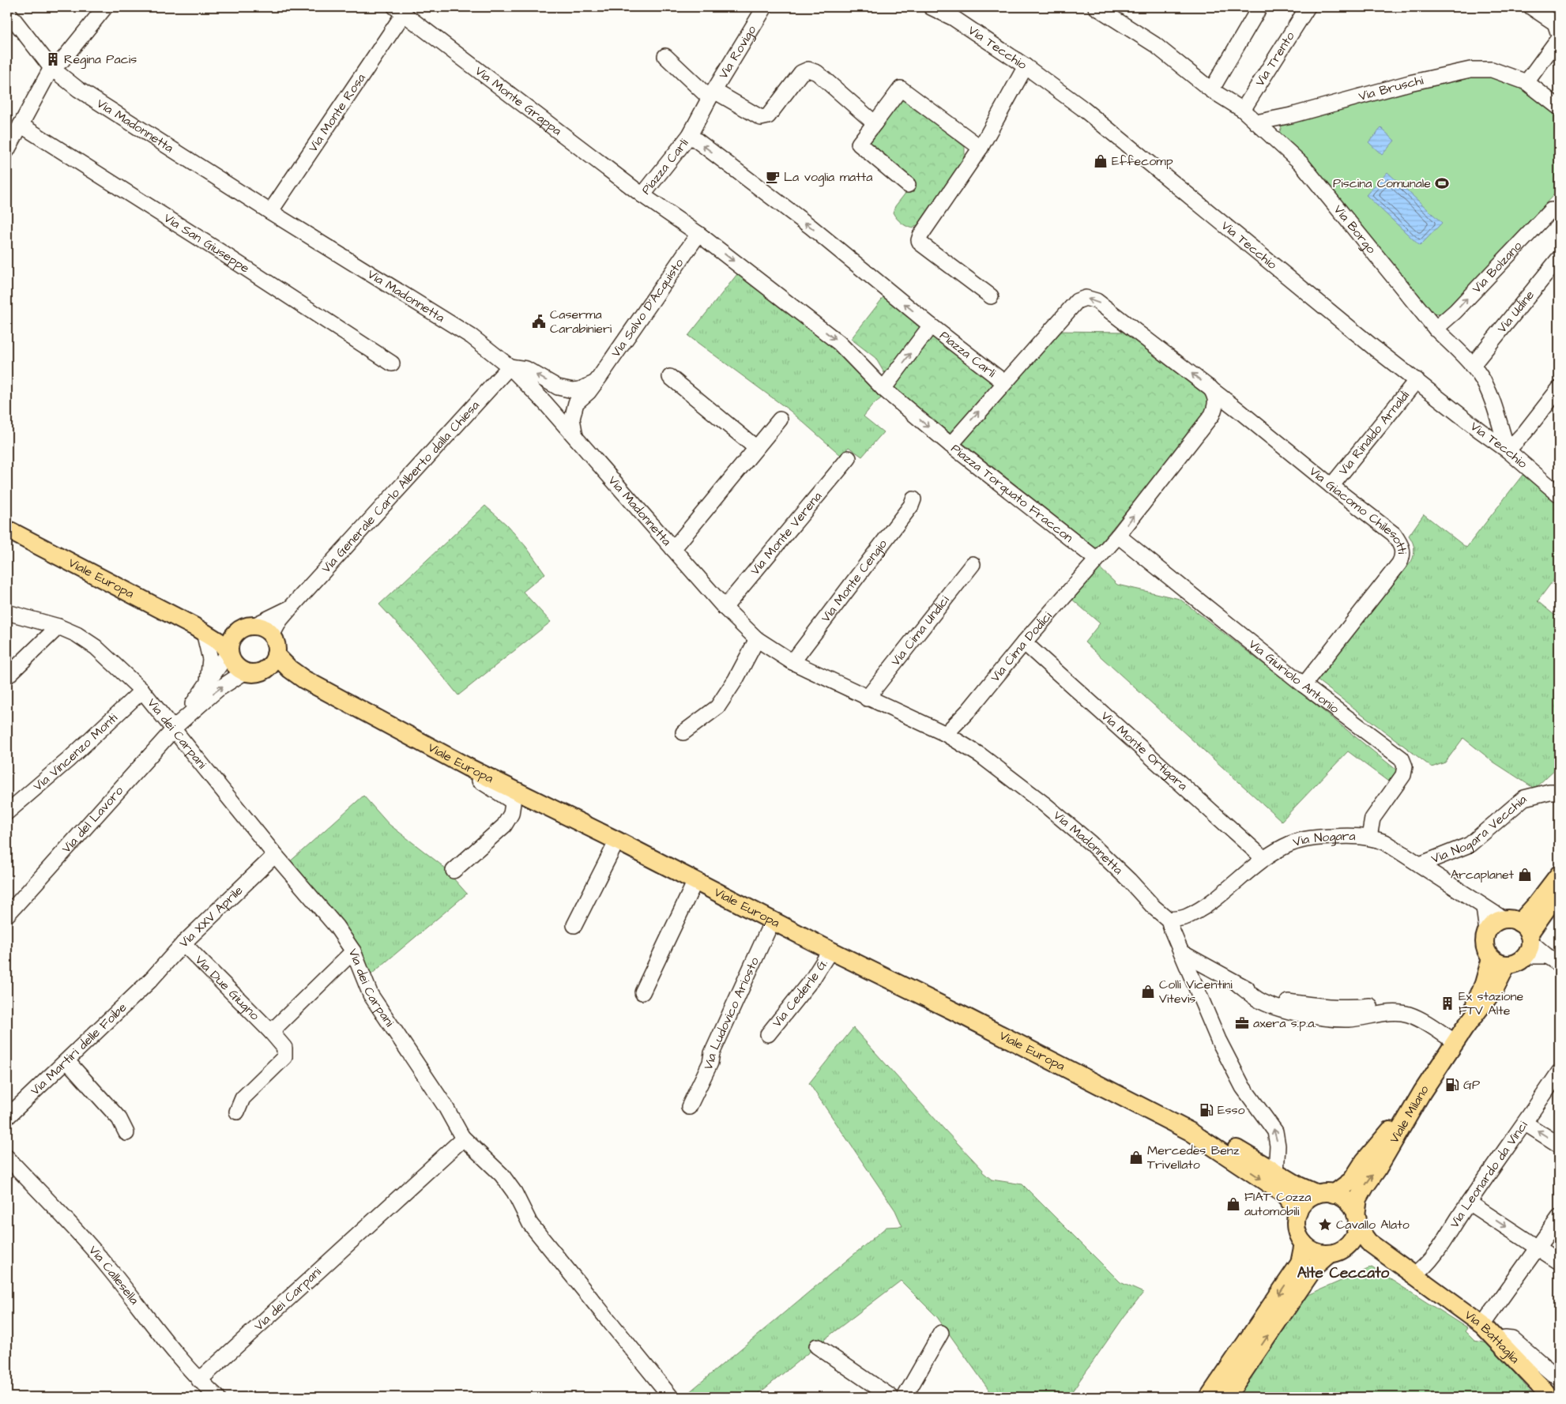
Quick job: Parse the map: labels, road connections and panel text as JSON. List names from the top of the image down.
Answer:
{
  "streets": {
    "main road": ["Viale Europa", "Viale Milano", "Via Battaglia"],
    "street": [
      "Via Tecchio",
      "Via Rovigo",
      "Via Trento",
      "Via Bruschi",
      "Via Monte Grappa",
      "Via Monte Rosa",
      "Via Madonnetta",
      "Piazza Carli",
      "Via Borgo",
      "Via San Giuseppe",
      "Via Bolzano",
      "Via Salvo D'Acquisto",
      "Via Udine",
      "Via Rinaldo Arnaldi",
      "Via Generale Carlo Alberto dalla Chiesa",
      "Piazza Torquato Fraccon",
      "Via Giacomo Chilesotti",
      "Via Monte Verena",
      "Via Monte Cengio",
      "Via Cima Undici",
      "Via Cima Dodici",
      "Via Giuriolo Antonio",
      "Via dei Carpani",
      "Via Monte Ortigara",
      "Via Vincenzo Monti",
      "Via del Lavoro",
      "Via Nogara Vecchia",
      "Via Nogara",
      "Via XXV Aprile",
      "Via Due Giugno",
      "Via Cederle G.",
      "Via Ludovico Ariosto",
      "Via Martiri delle Foibe",
      "Via Leonardo da Vinci",
      "Via Callesella"
    ]
  },
  "crossings": [
    ["Via Tecchio", "Via Borgo"],
    ["Via Tecchio", "Via Rinaldo Arnaldi"],
    ["Via Rovigo", "Piazza Carli"],
    ["Via Trento", "Via Borgo"],
    ["Via Bruschi", "Via Borgo"],
    ["Via Monte Grappa", "Via Monte Rosa"],
    ["Via Monte Grappa", "Piazza Carli"],
    ["Via Monte Rosa", "Via Madonnetta"],
    ["Via Madonnetta", "Via Salvo D'Acquisto"],
    ["Via Madonnetta", "Via Generale Carlo Alberto dalla Chiesa"],
    ["Via Madonnetta", "Via Monte Verena"],
    ["Via Madonnetta", "Viale Europa"],
    ["Via Madonnetta", "Via Monte Cengio"],
    ["Via Madonnetta", "Via Cima Undici"],
    ["Via Madonnetta", "Via Cima Dodici"],
    ["Via Madonnetta", "Via Nogara"],
    ["Piazza Carli", "Via Salvo D'Acquisto"],
    ["Piazza Carli", "Piazza Torquato Fraccon"],
    ["Via Borgo", "Via Bolzano"],
    ["Via Borgo", "Via Udine"],
    ["Via Rinaldo Arnaldi", "Via Giacomo Chilesotti"],
    ["Via Generale Carlo Alberto dalla Chiesa", "Viale Europa"],
    ["Via Generale Carlo Alberto dalla Chiesa", "Via del Lavoro"],
    ["Piazza Torquato Fraccon", "Via Giacomo Chilesotti"],
    ["Piazza Torquato Fraccon", "Via Cima Dodici"],
    ["Via Giacomo Chilesotti", "Via Giuriolo Antonio"],
    ["Viale Europa", "Via del Lavoro"],
    ["Viale Europa", "Via Cederle G."],
    ["Viale Europa", "Via Ludovico Ariosto"],
    ["Viale Europa", "Viale Milano"],
    ["Viale Europa", "Via Battaglia"],
    ["Via Cima Dodici", "Via Monte Ortigara"],
    ["Via Giuriolo Antonio", "Via Nogara"],
    ["Via dei Carpani", "Via Vincenzo Monti"],
    ["Via dei Carpani", "Via del Lavoro"],
    ["Via dei Carpani", "Via XXV Aprile"],
    ["Via dei Carpani", "Via Callesella"],
    ["Via Monte Ortigara", "Via Nogara"],
    ["Via Nogara Vecchia", "Via Nogara"],
    ["Via XXV Aprile", "Via Due Giugno"],
    ["Via XXV Aprile", "Via Martiri delle Foibe"],
    ["Viale Milano", "Via Battaglia"],
    ["Via Leonardo da Vinci", "Via Battaglia"]
  ],
  "one_way": ["Via Bolzano"],
  "districts": ["Alte Ceccato"],
  "places": {
    "building": ["Regina Pacis", "Ex stazione FTV Alte"],
    "shop": [
      "Effecomp",
      "Arcaplanet",
      "Colli Vicentini Vitevis",
      "Mercedes Benz Trivellato",
      "FIAT Cozza automobili"
    ],
    "cafe": ["La voglia matta"],
    "sports": ["Piscina Comunale"],
    "public building": ["Caserma Carabinieri"],
    "office": ["axera s.p.a."],
    "fuel station": ["GP", "Esso"],
    "place": ["Cavallo Alato"]
  }
}
